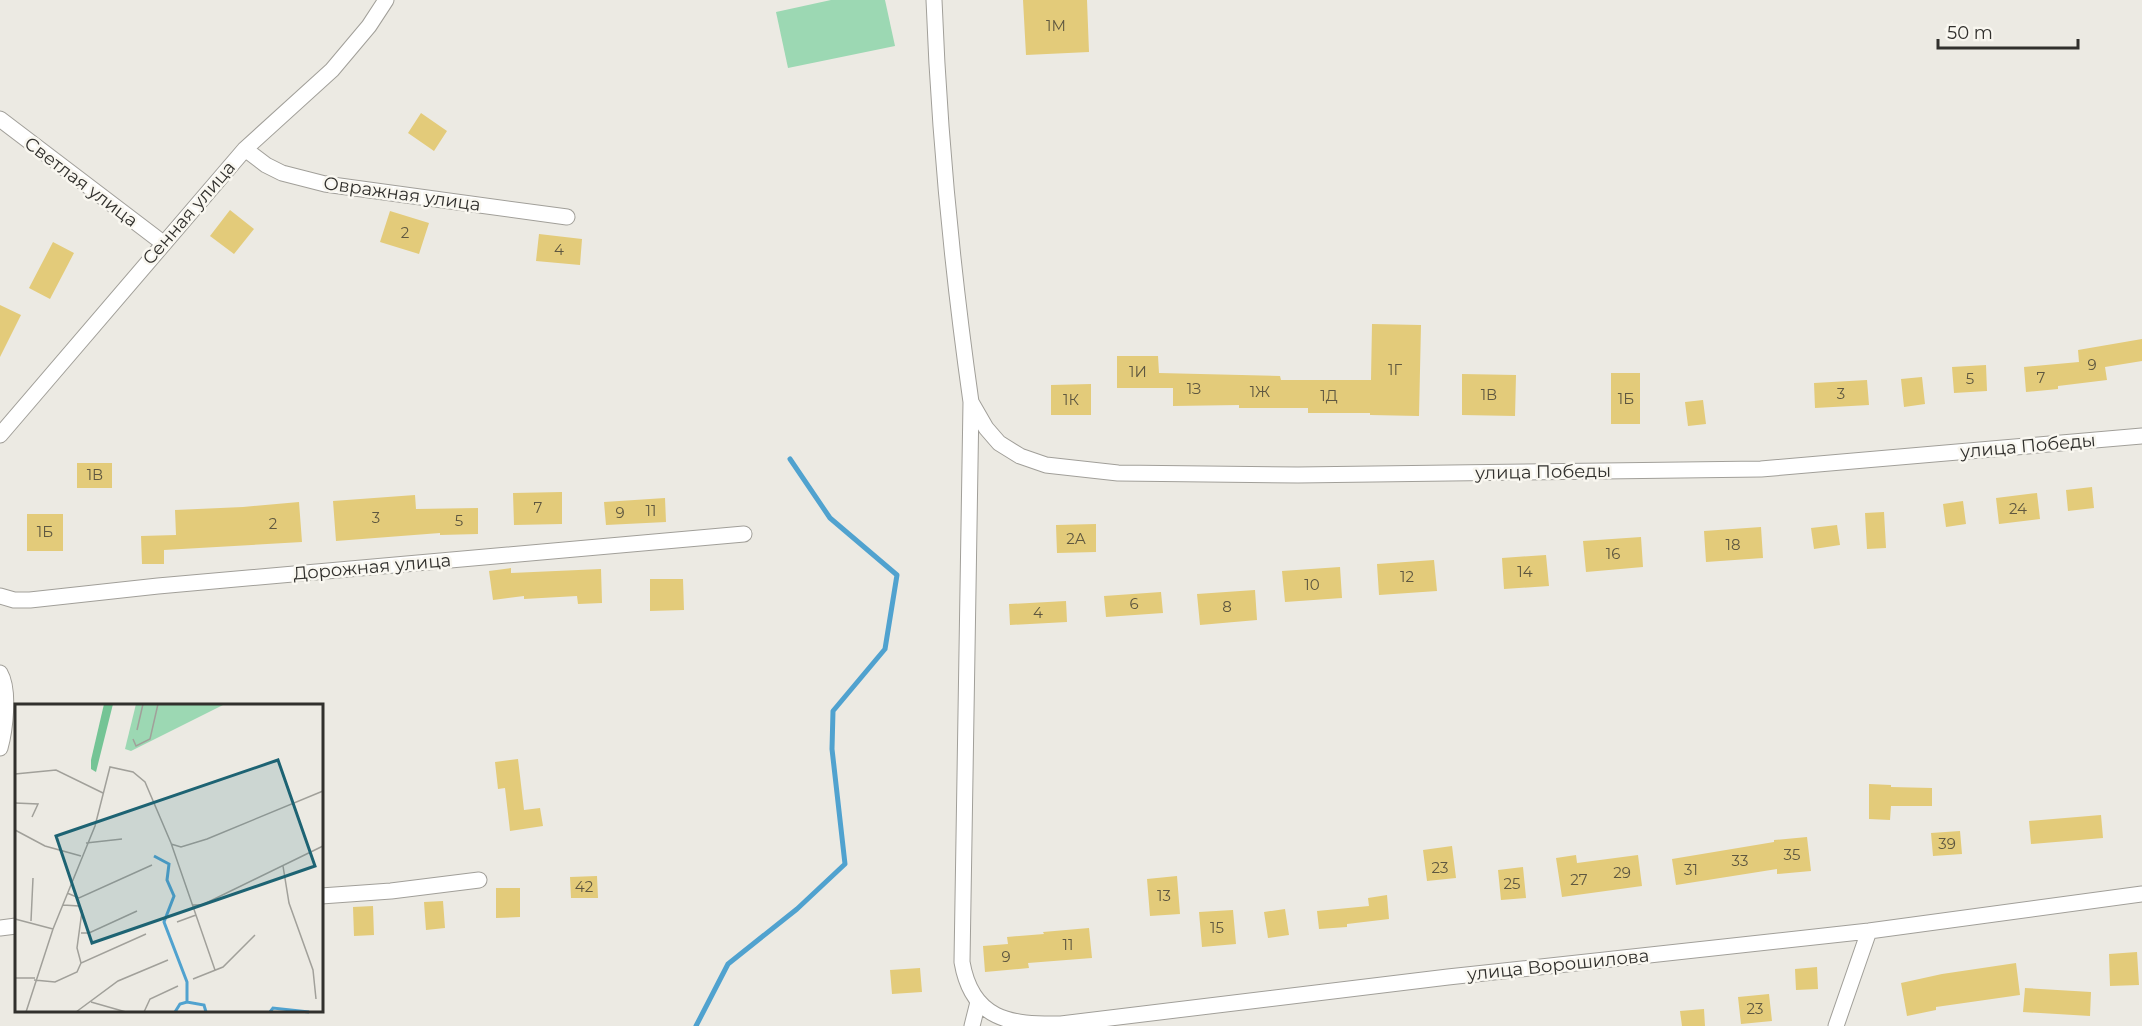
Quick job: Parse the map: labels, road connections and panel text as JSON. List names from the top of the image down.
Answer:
{
  "streets": {
    "street": [
      "Светлая улица",
      "Овражная улица",
      "Сенная улица",
      "улица Победы",
      "Дорожная улица",
      "улица Ворошилова"
    ]
  },
  "crossings": [
    ["Светлая улица", "Сенная улица"],
    ["Овражная улица", "Сенная улица"]
  ],
  "house_numbers": [
    "1М",
    "2",
    "4",
    "9",
    "1Г",
    "1И",
    "7",
    "5",
    "1З",
    "1Ж",
    "3",
    "1В",
    "1Д",
    "1Б",
    "1К",
    "1В",
    "7",
    "24",
    "11",
    "9",
    "3",
    "5",
    "2",
    "1Б",
    "2А",
    "18",
    "16",
    "14",
    "12",
    "10",
    "6",
    "8",
    "4",
    "39",
    "35",
    "33",
    "23",
    "31",
    "29",
    "27",
    "25",
    "42",
    "13",
    "15",
    "11",
    "9",
    "23"
  ],
  "scale_bar": "50 m"
}
